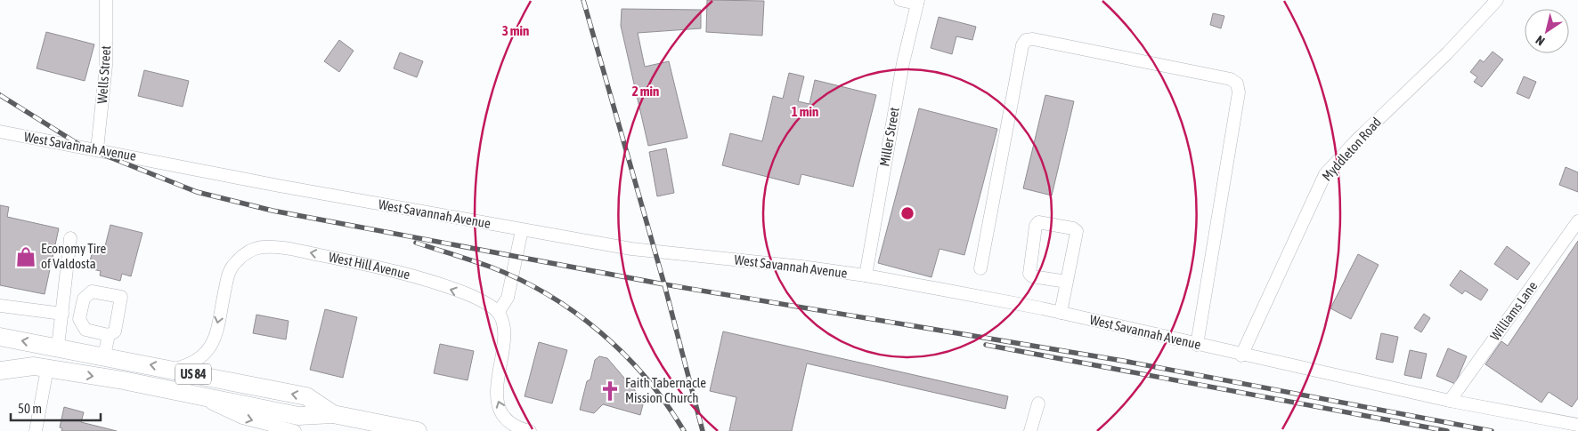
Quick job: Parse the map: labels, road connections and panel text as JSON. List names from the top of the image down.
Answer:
{
  "streets": {
    "highway": ["West Hill Avenue", "US 84"],
    "street": [
      "Wells Street",
      "Miller Street",
      "West Savannah Avenue",
      "Myddleton Road",
      "Williams Lane"
    ]
  },
  "crossings": [
    ["Wells Street", "West Savannah Avenue"],
    ["Miller Street", "West Savannah Avenue"],
    ["West Savannah Avenue", "Myddleton Road"],
    ["West Savannah Avenue", "Williams Lane"],
    ["West Hill Avenue", "US 84"]
  ],
  "places": {
    "shop": ["Economy Tire of Valdosta"],
    "church": ["Faith Tabernacle Mission Church"]
  },
  "scale_bar": "50 m",
  "north": "bottom left",
  "rings": ["3 min", "2 min", "1 min"]
}
